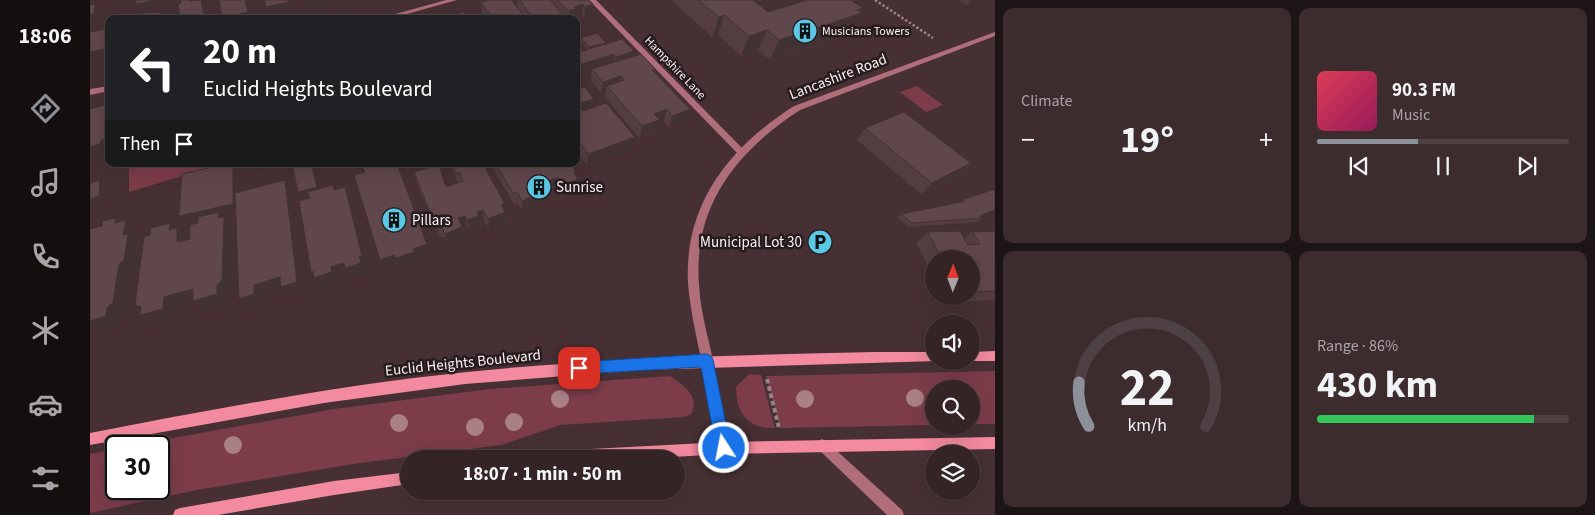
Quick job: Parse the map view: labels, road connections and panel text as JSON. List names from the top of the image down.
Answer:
{
  "streets": {
    "main road": ["Euclid Heights Boulevard"],
    "street": ["Hampshire Lane", "Lancashire Road"]
  },
  "crossings": [
    ["Hampshire Lane", "Lancashire Road"],
    ["Lancashire Road", "Euclid Heights Boulevard"]
  ],
  "places": {
    "building": ["Musicians Towers", "Sunrise", "Pillars"],
    "parking": ["Municipal Lot 30"]
  },
  "north": "top",
  "page": {
    "tabs": "18:06",
    "tile": [
      "Climate",
      ["Range · 86%", "430 km"]
    ],
    "turn": ["20 m", "Euclid Heights Boulevard"],
    "song": ["90.3 FM", "Music"],
    "then": "Then",
    "heat": ["−", "19°", "+"],
    "limit": "30",
    "trip": "18:07 · 1 min · 50 m",
    "gauge": ["22", "km/h"]
  }
}
